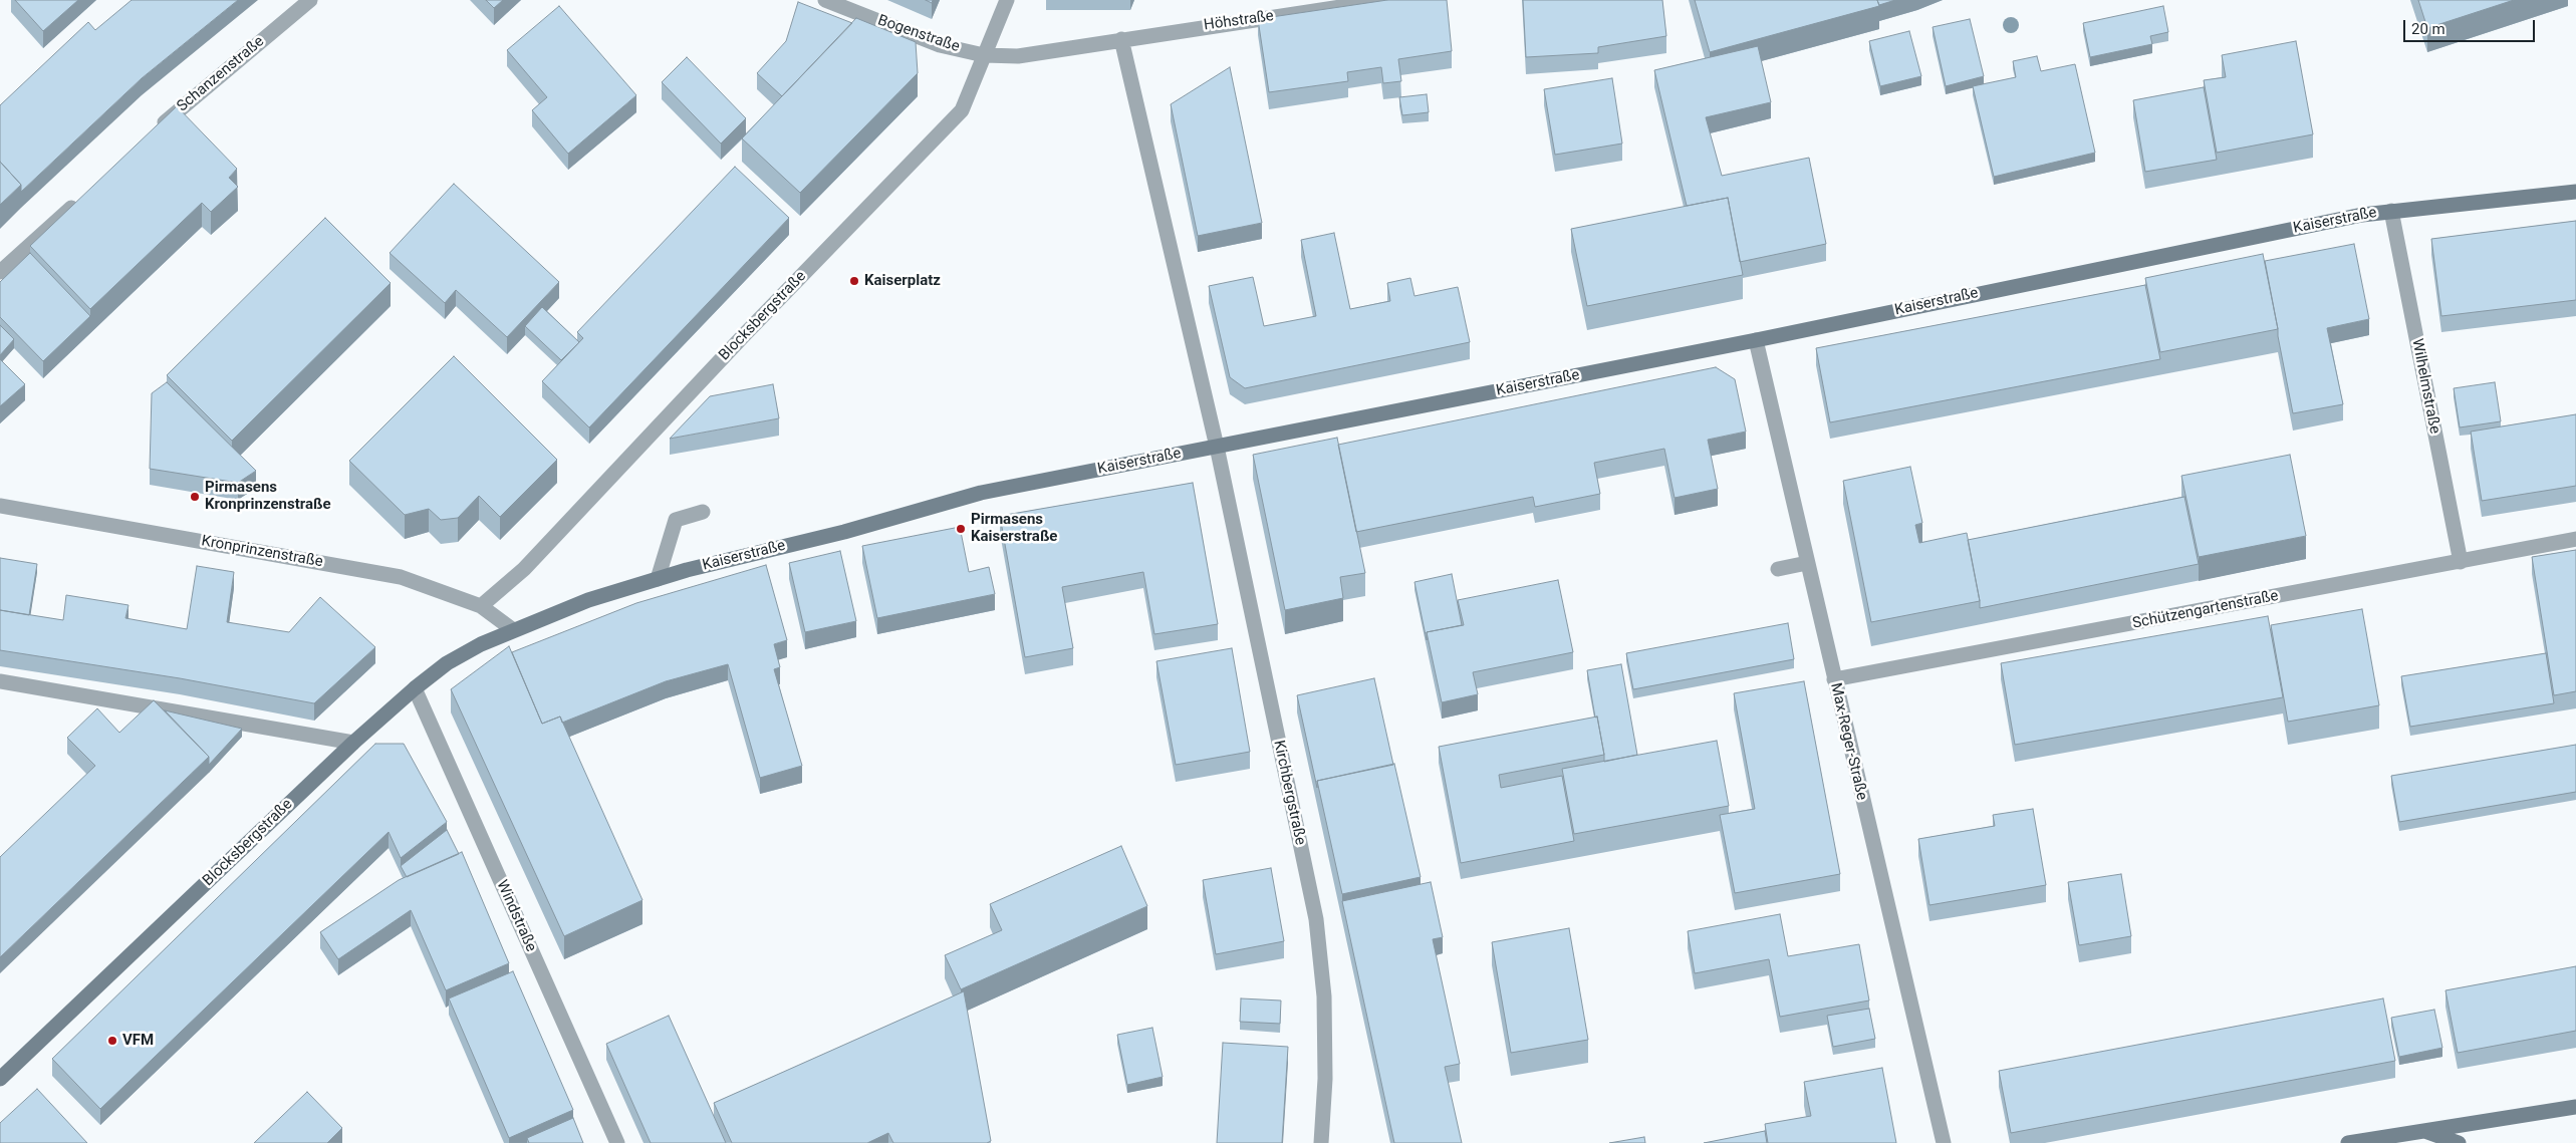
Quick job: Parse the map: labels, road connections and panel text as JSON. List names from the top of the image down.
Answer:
{
  "streets": {
    "main road": ["Kaiserstraße", "Blocksbergstraße"],
    "street": [
      "Höhstraße",
      "Bogenstraße",
      "Schanzenstraße",
      "Wilhelmstraße",
      "Kronprinzenstraße",
      "Schützengartenstraße",
      "Max-Reger-Straße",
      "Kirchbergstraße",
      "Windstraße"
    ]
  },
  "crossings": [
    ["Bogenstraße", "Blocksbergstraße"],
    ["Kaiserstraße", "Blocksbergstraße"],
    ["Kaiserstraße", "Wilhelmstraße"],
    ["Kaiserstraße", "Kronprinzenstraße"],
    ["Kaiserstraße", "Max-Reger-Straße"],
    ["Kaiserstraße", "Kirchbergstraße"],
    ["Blocksbergstraße", "Kronprinzenstraße"],
    ["Blocksbergstraße", "Windstraße"],
    ["Wilhelmstraße", "Schützengartenstraße"],
    ["Schützengartenstraße", "Max-Reger-Straße"]
  ],
  "places": [
    "Kaiserplatz",
    "Pirmasens Kronprinzenstraße",
    "Pirmasens Kaiserstraße",
    "VFM"
  ],
  "scale_bar": "20 m"
}
